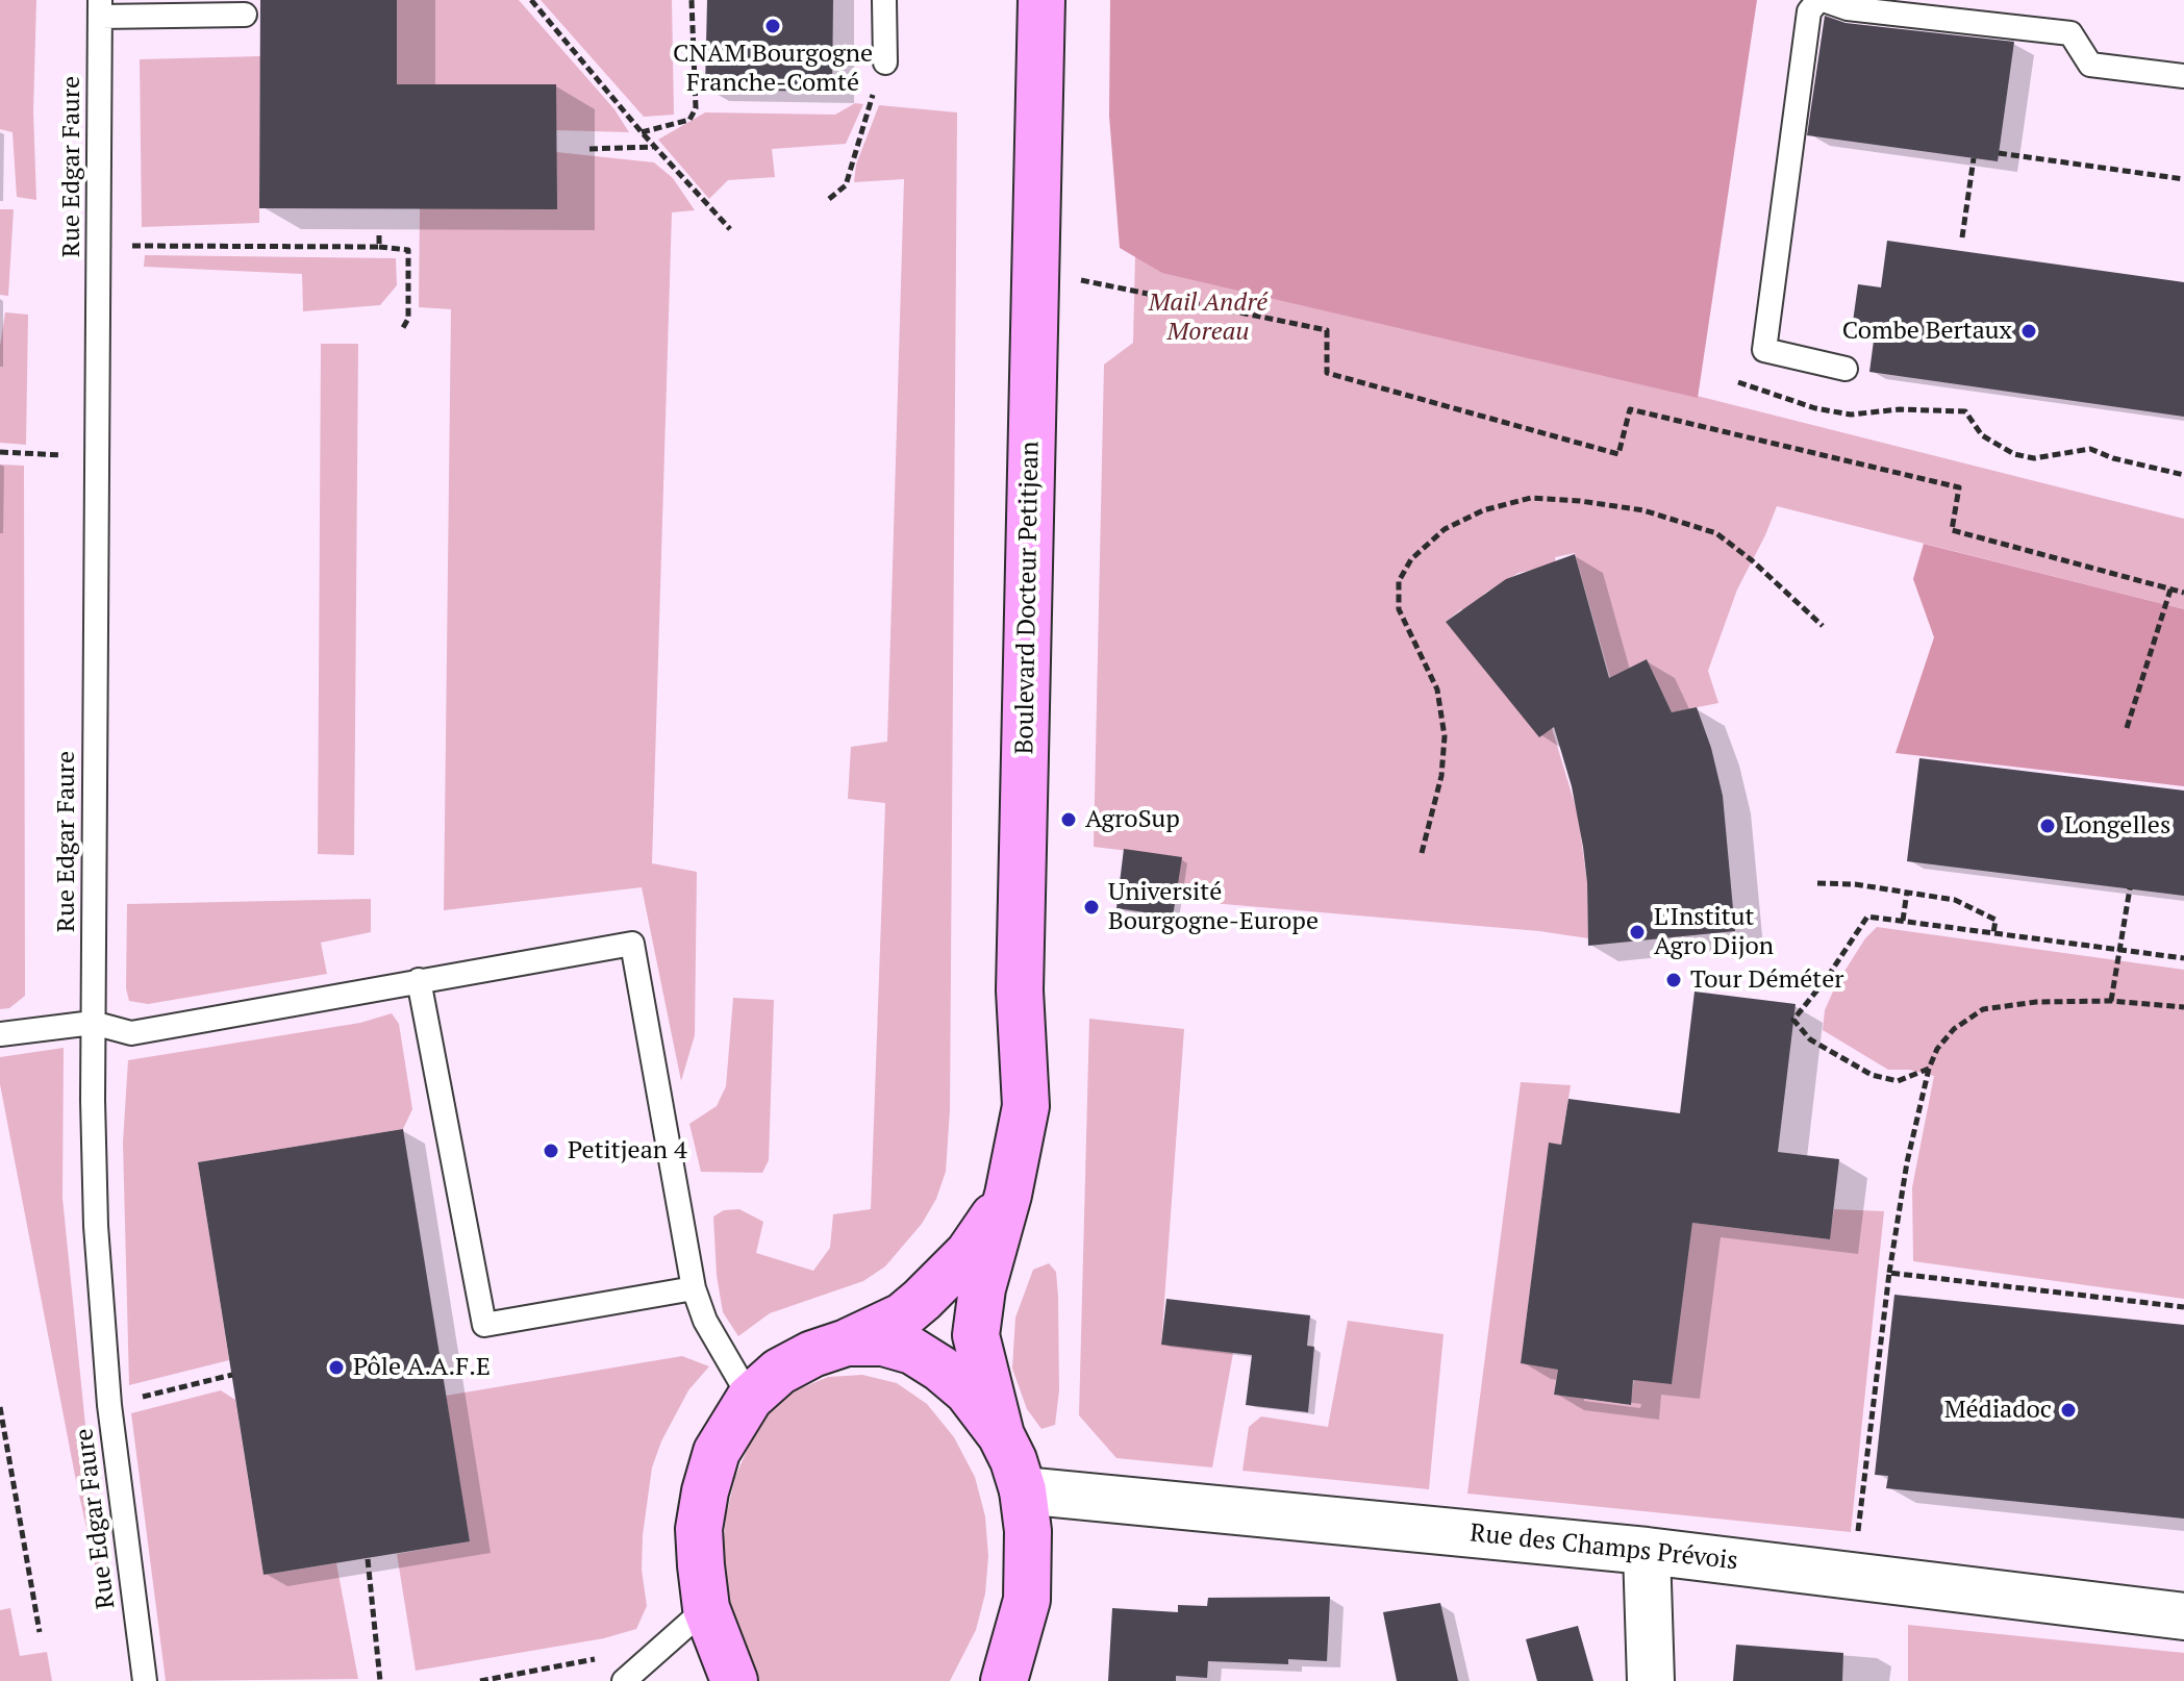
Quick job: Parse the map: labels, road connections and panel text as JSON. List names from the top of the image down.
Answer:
{
  "streets": {
    "main road": ["Boulevard Docteur Petitjean"],
    "street": ["Rue des Champs Prévois"],
    "lane": ["Rue Edgar Faure"]
  },
  "parks": ["Mail André Moreau"],
  "places": [
    "CNAM Bourgogne Franche-Comté",
    "Combe Bertaux",
    "AgroSup",
    "Longelles",
    "Université Bourgogne-Europe",
    "L'Institut Agro Dijon",
    "Tour Déméter",
    "Petitjean 4",
    "Pôle A.A.F.E",
    "Médiadoc"
  ]
}
